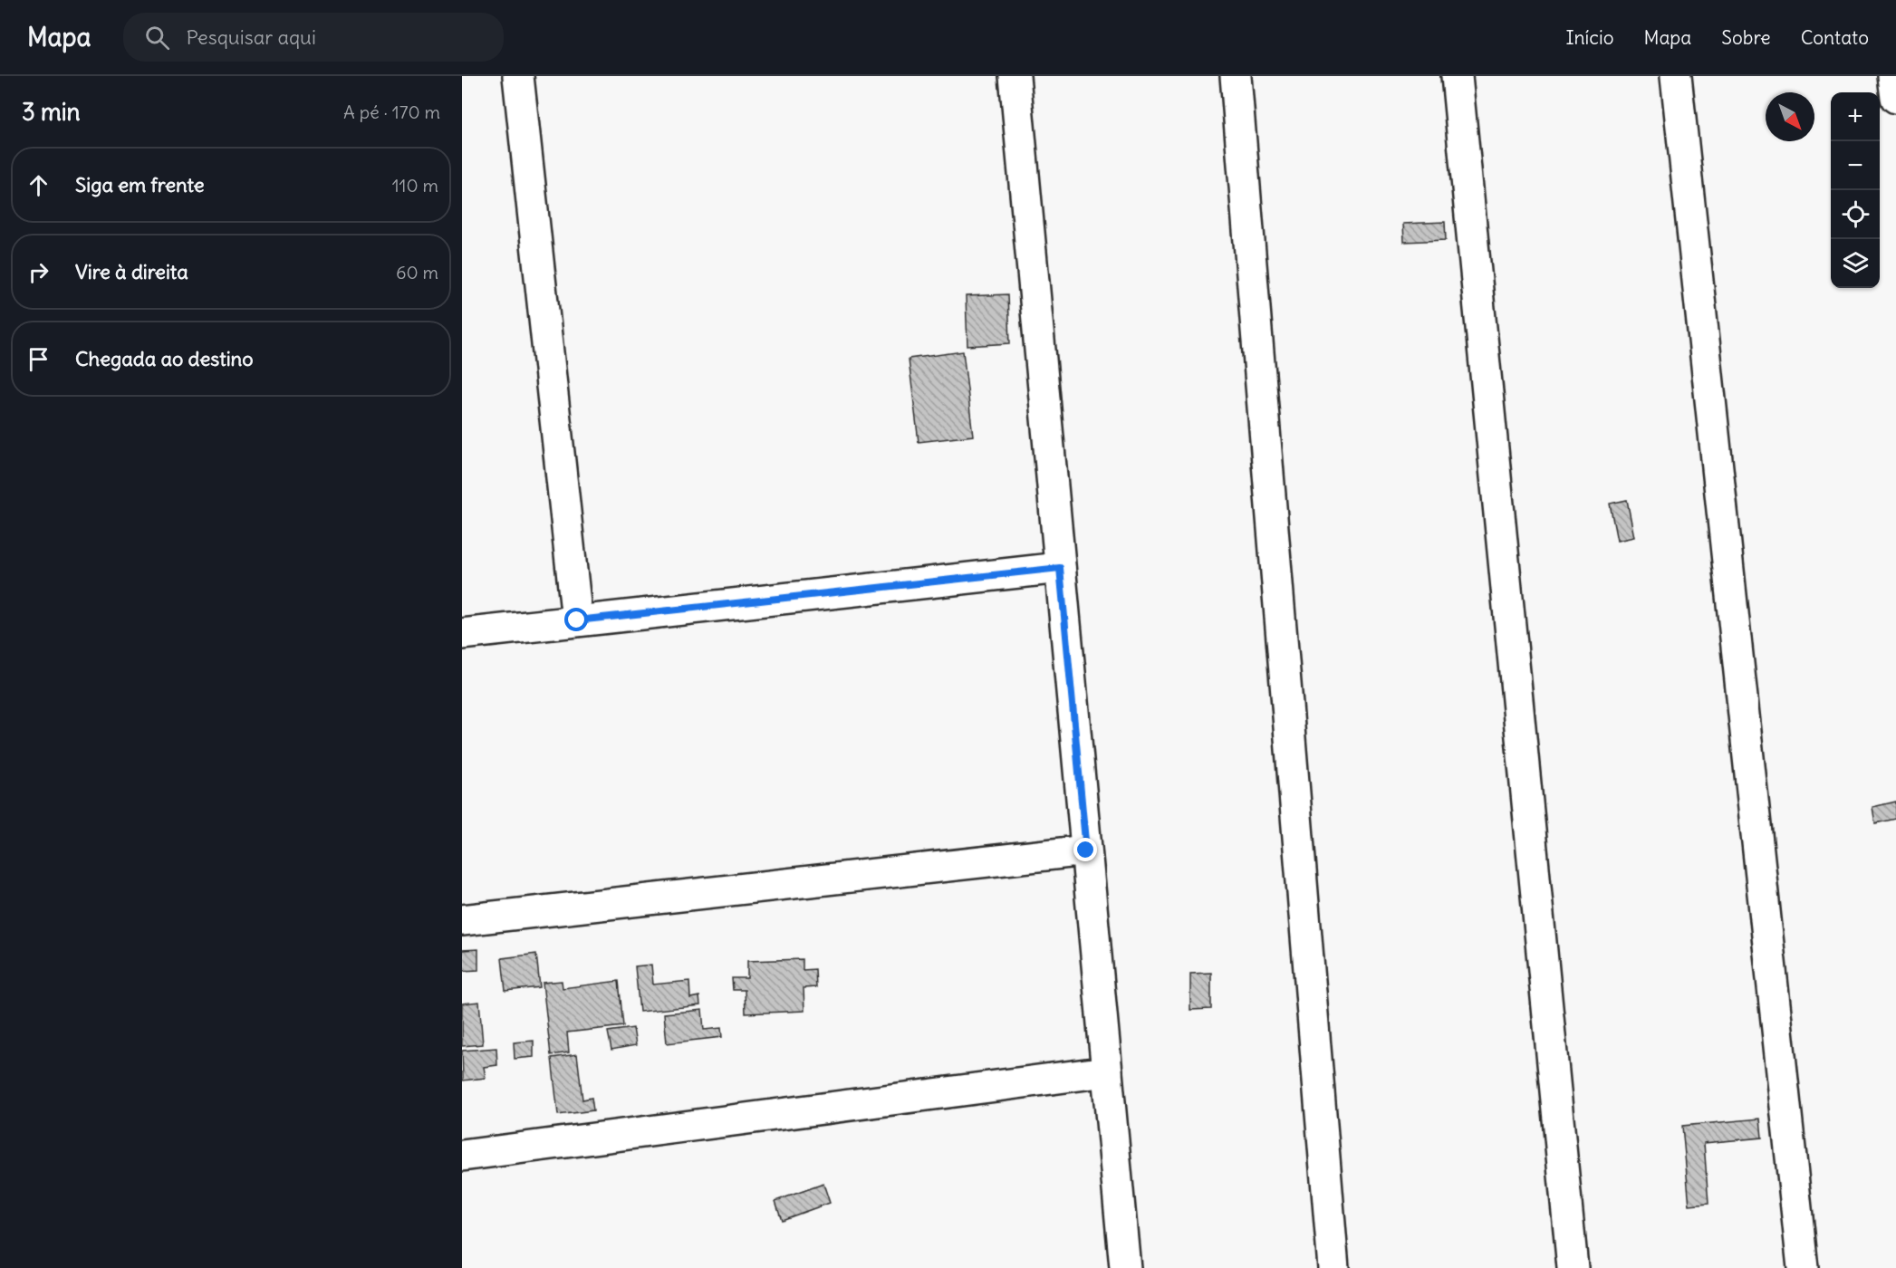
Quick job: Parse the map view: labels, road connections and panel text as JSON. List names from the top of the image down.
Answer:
{
  "north": "bottom right",
  "page": {
    "header": "Mapa",
    "search": "Pesquisar aqui",
    "nav": [
      "Início",
      "Mapa",
      "Sobre",
      "Contato"
    ],
    "heading": ["3 min", "A pé · 170 m"],
    "map_buttons": ["+", "−"],
    "list": [
      ["Siga em frente", "110 m"],
      ["Vire à direita", "60 m"],
      "Chegada ao destino"
    ]
  }
}
